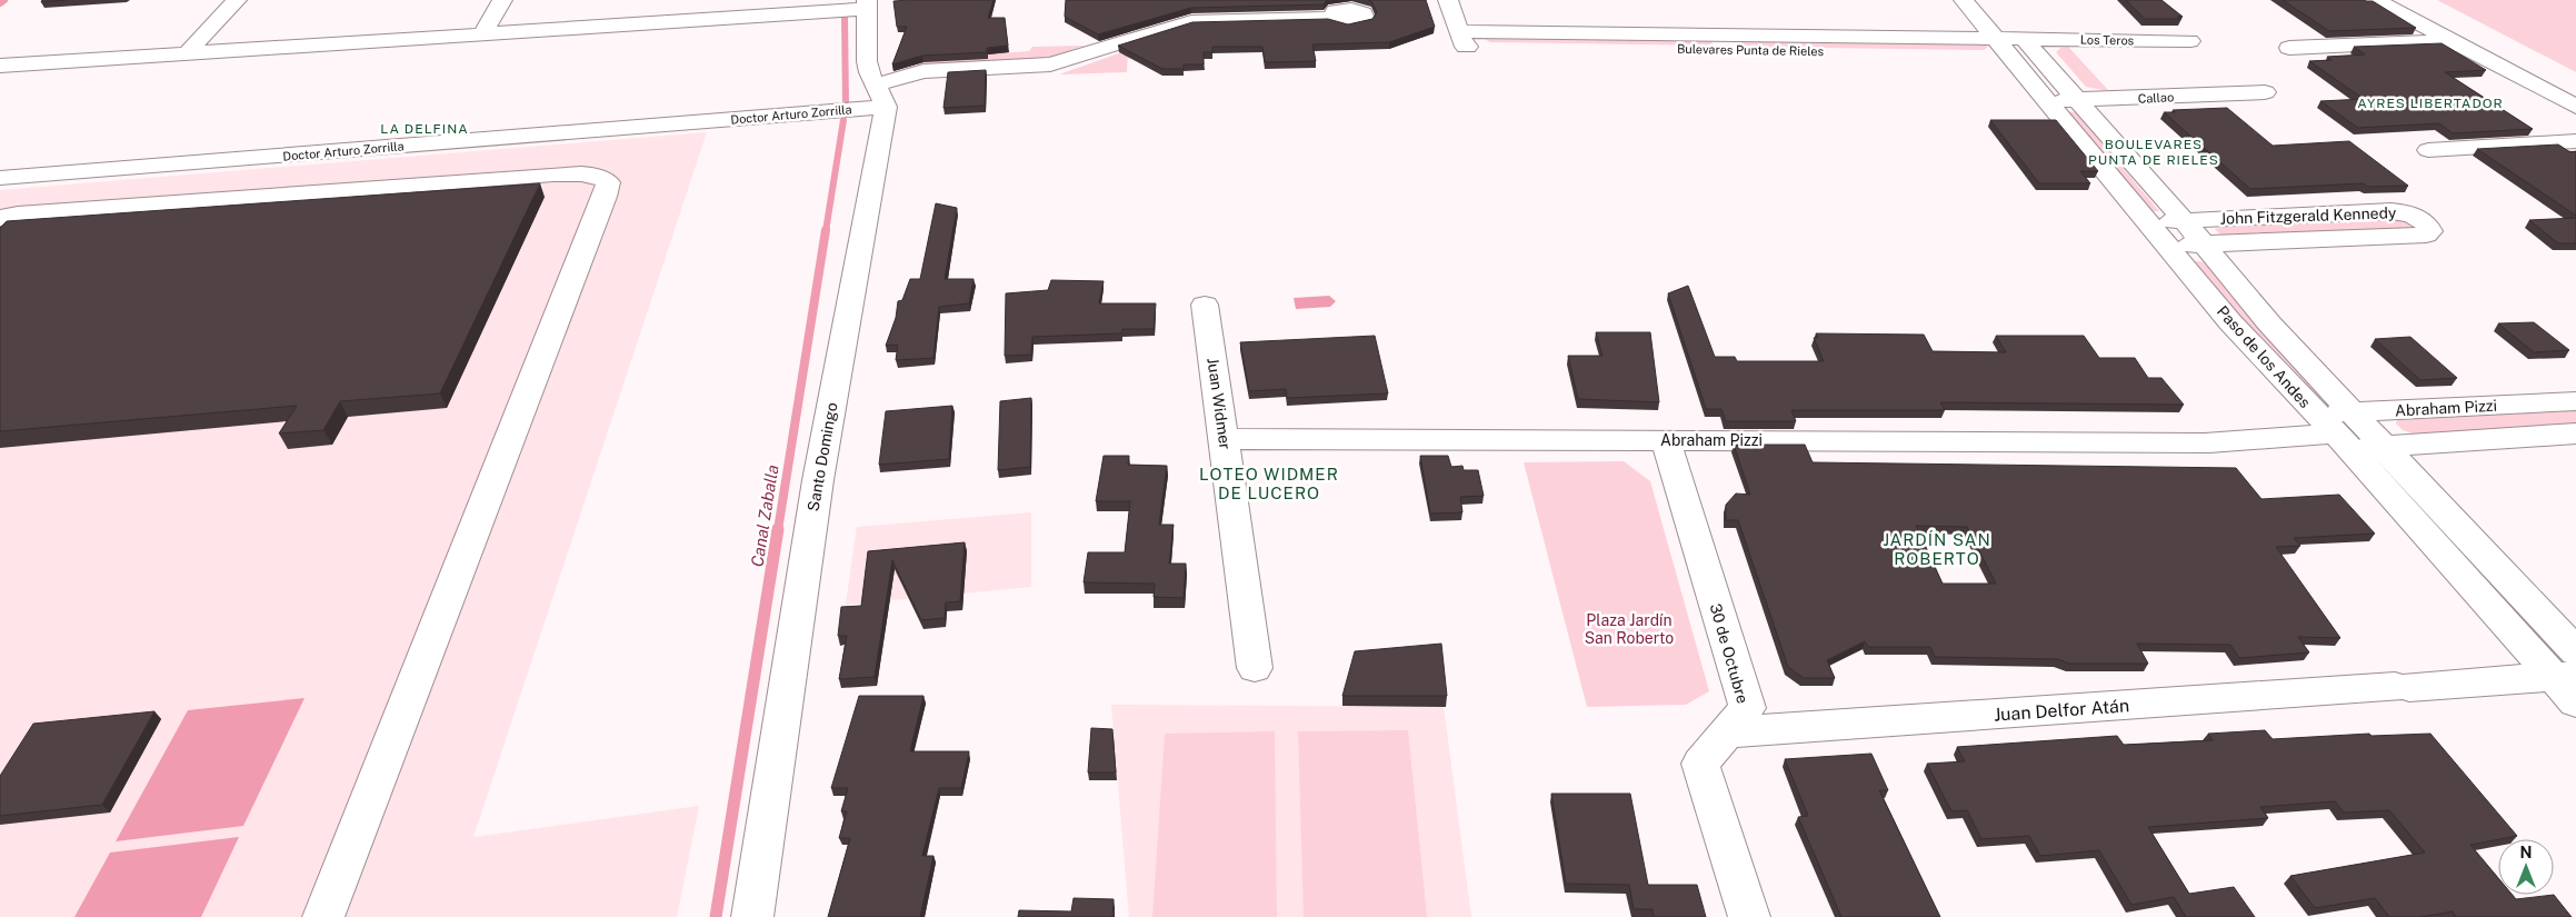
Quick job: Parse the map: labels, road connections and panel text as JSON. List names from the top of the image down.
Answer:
{
  "streets": {
    "street": [
      "Los Teros",
      "Bulevares Punta de Rieles",
      "Callao",
      "Doctor Arturo Zorrilla",
      "John Fitzgerald Kennedy",
      "Paso de los Andes",
      "Juan Widmer",
      "Abraham Pizzi",
      "Santo Domingo",
      "30 de Octubre",
      "Juan Delfor Atán"
    ]
  },
  "crossings": [
    ["Los Teros", "Bulevares Punta de Rieles"],
    ["Los Teros", "Paso de los Andes"],
    ["Bulevares Punta de Rieles", "Paso de los Andes"],
    ["Callao", "Paso de los Andes"],
    ["Doctor Arturo Zorrilla", "Santo Domingo"],
    ["John Fitzgerald Kennedy", "Paso de los Andes"],
    ["Paso de los Andes", "Abraham Pizzi"],
    ["Paso de los Andes", "Juan Delfor Atán"],
    ["Juan Widmer", "Abraham Pizzi"],
    ["Abraham Pizzi", "30 de Octubre"],
    ["30 de Octubre", "Juan Delfor Atán"]
  ],
  "districts": [
    "AYRES LIBERTADOR",
    "LA DELFINA",
    "BOULEVARES PUNTA DE RIELES",
    "LOTEO WIDMER DE LUCERO",
    "JARDÍN SAN ROBERTO"
  ],
  "water": ["Canal Zaballa"],
  "parks": ["Plaza Jardín San Roberto"],
  "north": "top"
}
